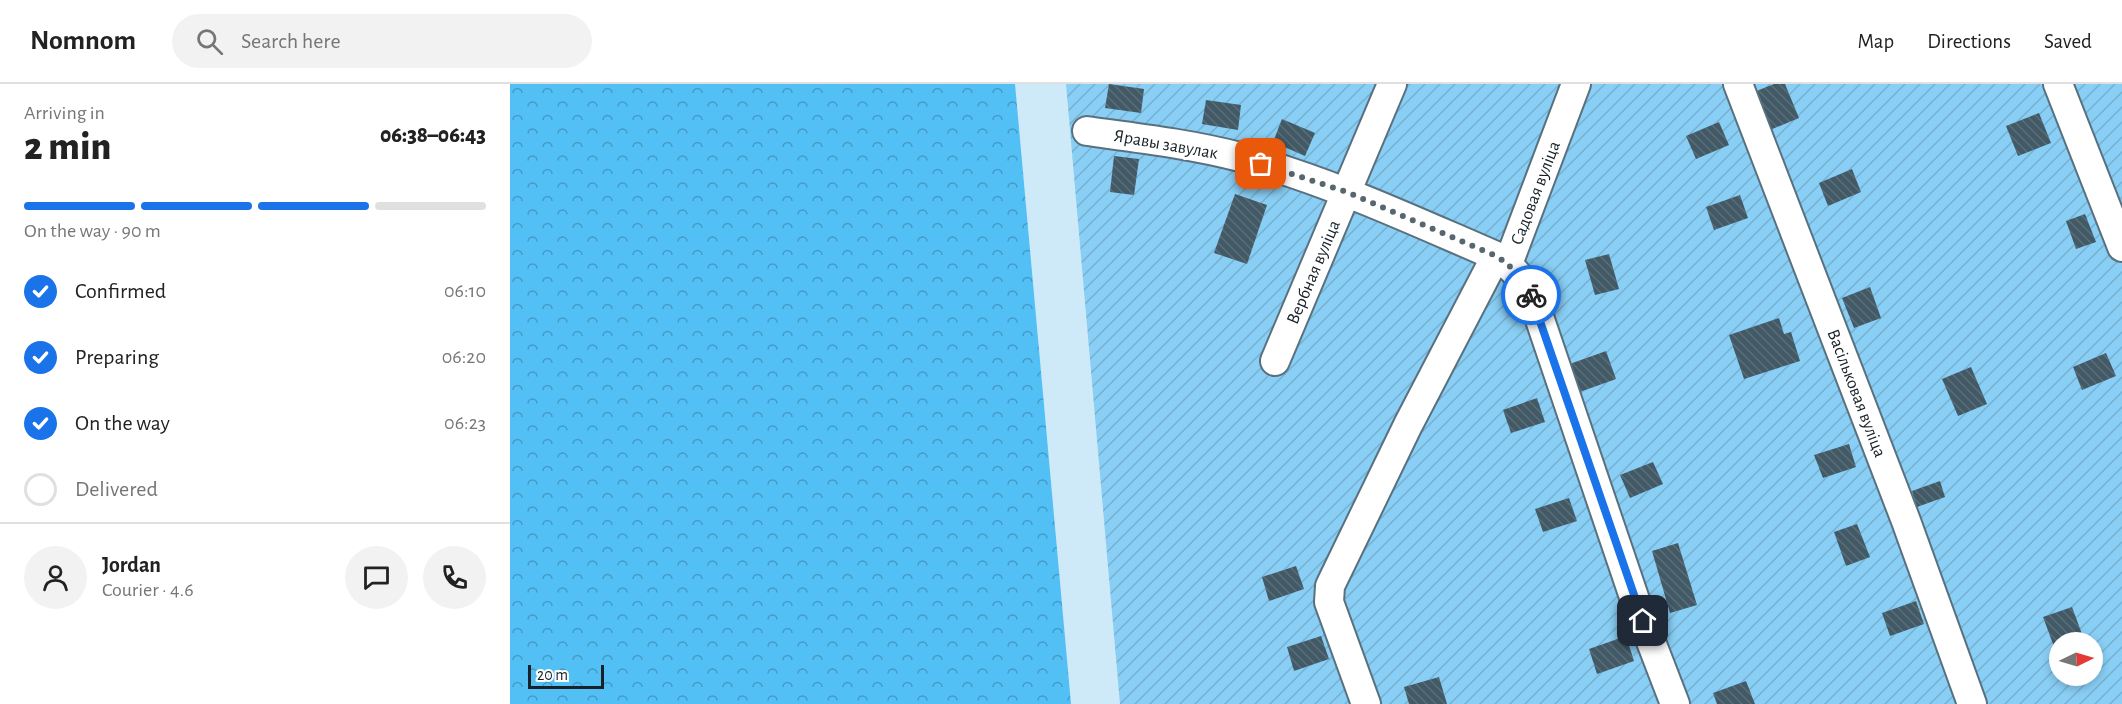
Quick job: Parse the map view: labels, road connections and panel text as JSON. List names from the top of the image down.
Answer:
{
  "streets": {
    "street": [
      "Яравы завулак",
      "Садовая вуліца",
      "Вербная вуліца",
      "Васільковая вуліца"
    ]
  },
  "crossings": [
    ["Яравы завулак", "Садовая вуліца"],
    ["Яравы завулак", "Вербная вуліца"]
  ],
  "scale_bar": "20 m",
  "north": "right",
  "page": {
    "header": "Nomnom",
    "search": "Search here",
    "nav": ["Map", "Directions", "Saved"],
    "heading": ["2 min", "Arriving in", "06:38–06:43"],
    "panel": ["Jordan", "Courier · 4.6"],
    "bar": "On the way · 90 m",
    "list": [
      ["Confirmed", "06:10"],
      ["Preparing", "06:20"],
      ["On the way", "06:23"],
      "Delivered"
    ],
    "scale": "20 m"
  }
}
